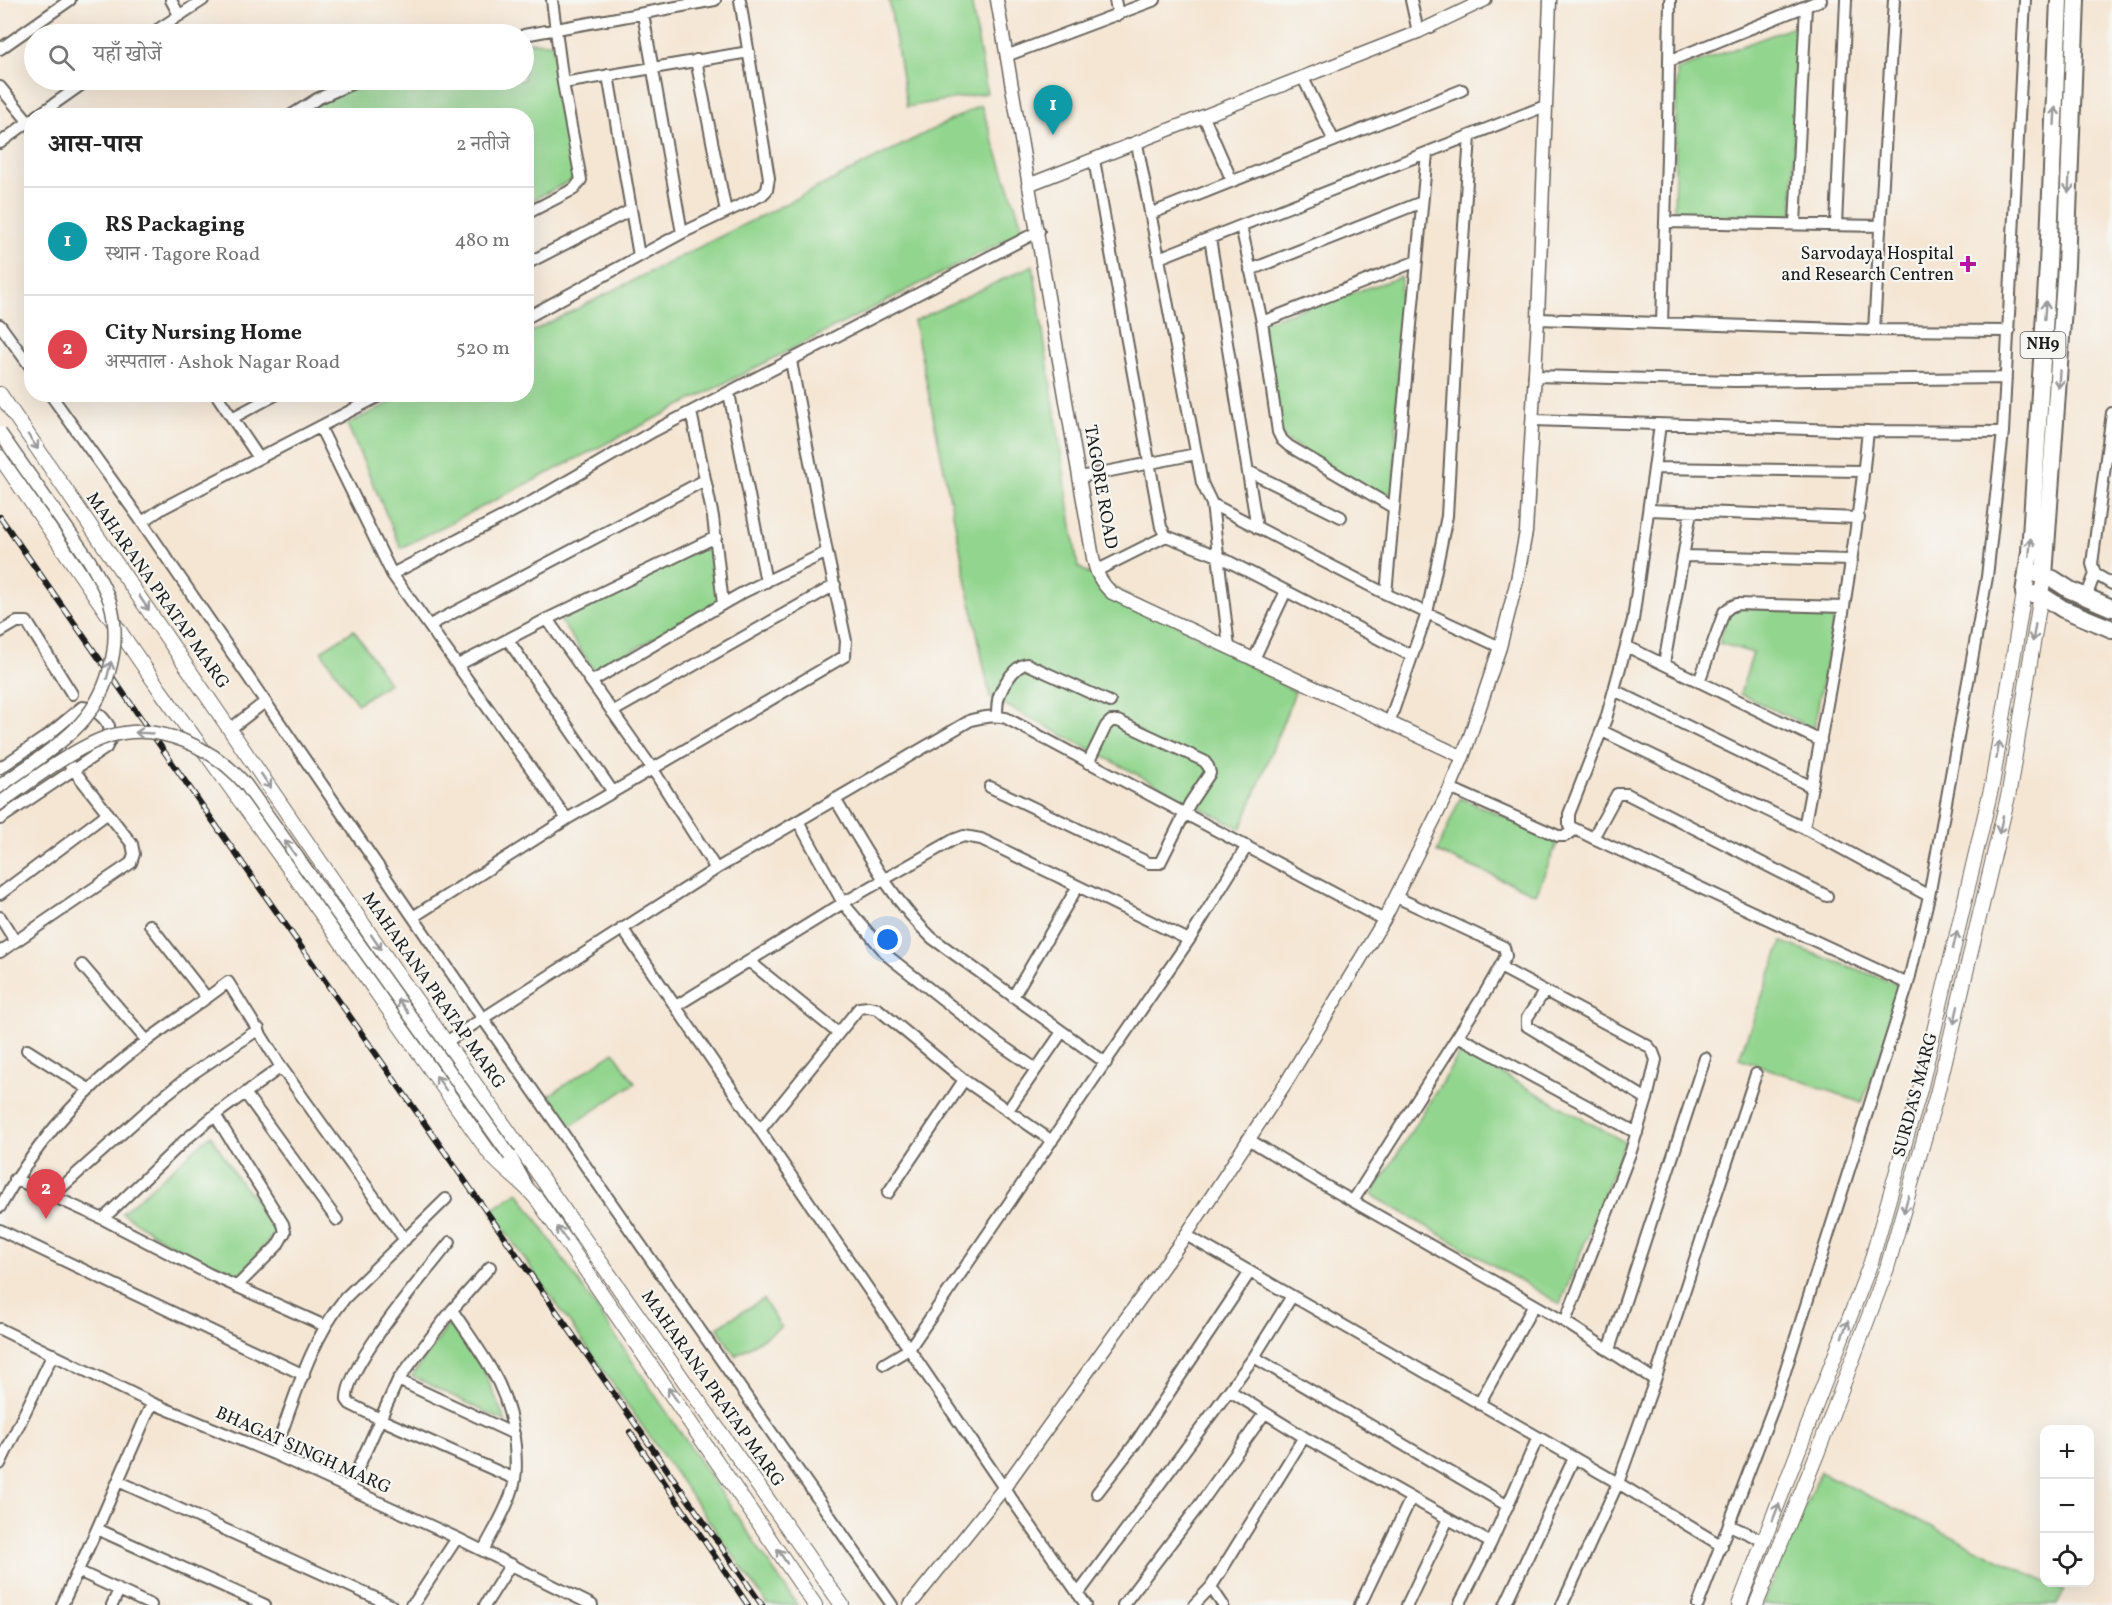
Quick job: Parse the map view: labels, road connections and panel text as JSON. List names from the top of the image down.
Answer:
{
  "streets": {
    "highway": ["NH9"],
    "main road": ["MAHARANA PRATAP MARG", "SURDAS MARG"],
    "street": ["TAGORE ROAD", "BHAGAT SINGH MARG"]
  },
  "crossings": [
    ["NH9", "SURDAS MARG"]
  ],
  "places": {
    "health": ["Sarvodaya Hospital and Research Centren"]
  },
  "page": {
    "search": "यहाँ खोजें",
    "pins": ["1", "2"],
    "heading": ["आस-पास", "2 नतीजे"],
    "list": [
      {
        "mark": "1",
        "name": "RS Packaging",
        "note": "स्थान · Tagore Road",
        "value": "480 m"
      },
      {
        "mark": "2",
        "name": "City Nursing Home",
        "note": "अस्पताल · Ashok Nagar Road",
        "value": "520 m"
      }
    ],
    "map_buttons": ["+", "−"]
  }
}
